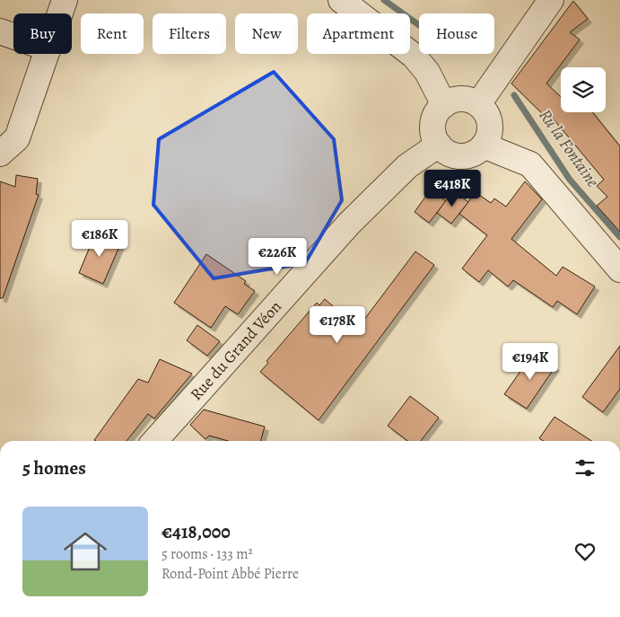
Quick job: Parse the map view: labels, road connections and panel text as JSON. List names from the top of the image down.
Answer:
{
  "streets": {
    "street": ["Rue du Grand Véon"]
  },
  "water": ["Ru la Fontaine"],
  "page": {
    "chip": [
      "Buy",
      "Rent",
      "Filters",
      "New",
      "Apartment",
      "House"
    ],
    "price": [
      "€418K",
      "€186K",
      "€226K",
      "€178K",
      "€194K"
    ],
    "heading": "5 homes",
    "list": [
      {
        "name": "€418,000",
        "note": "5 rooms · 133 m² · Rond-Point Abbé Pierre"
      }
    ]
  }
}
